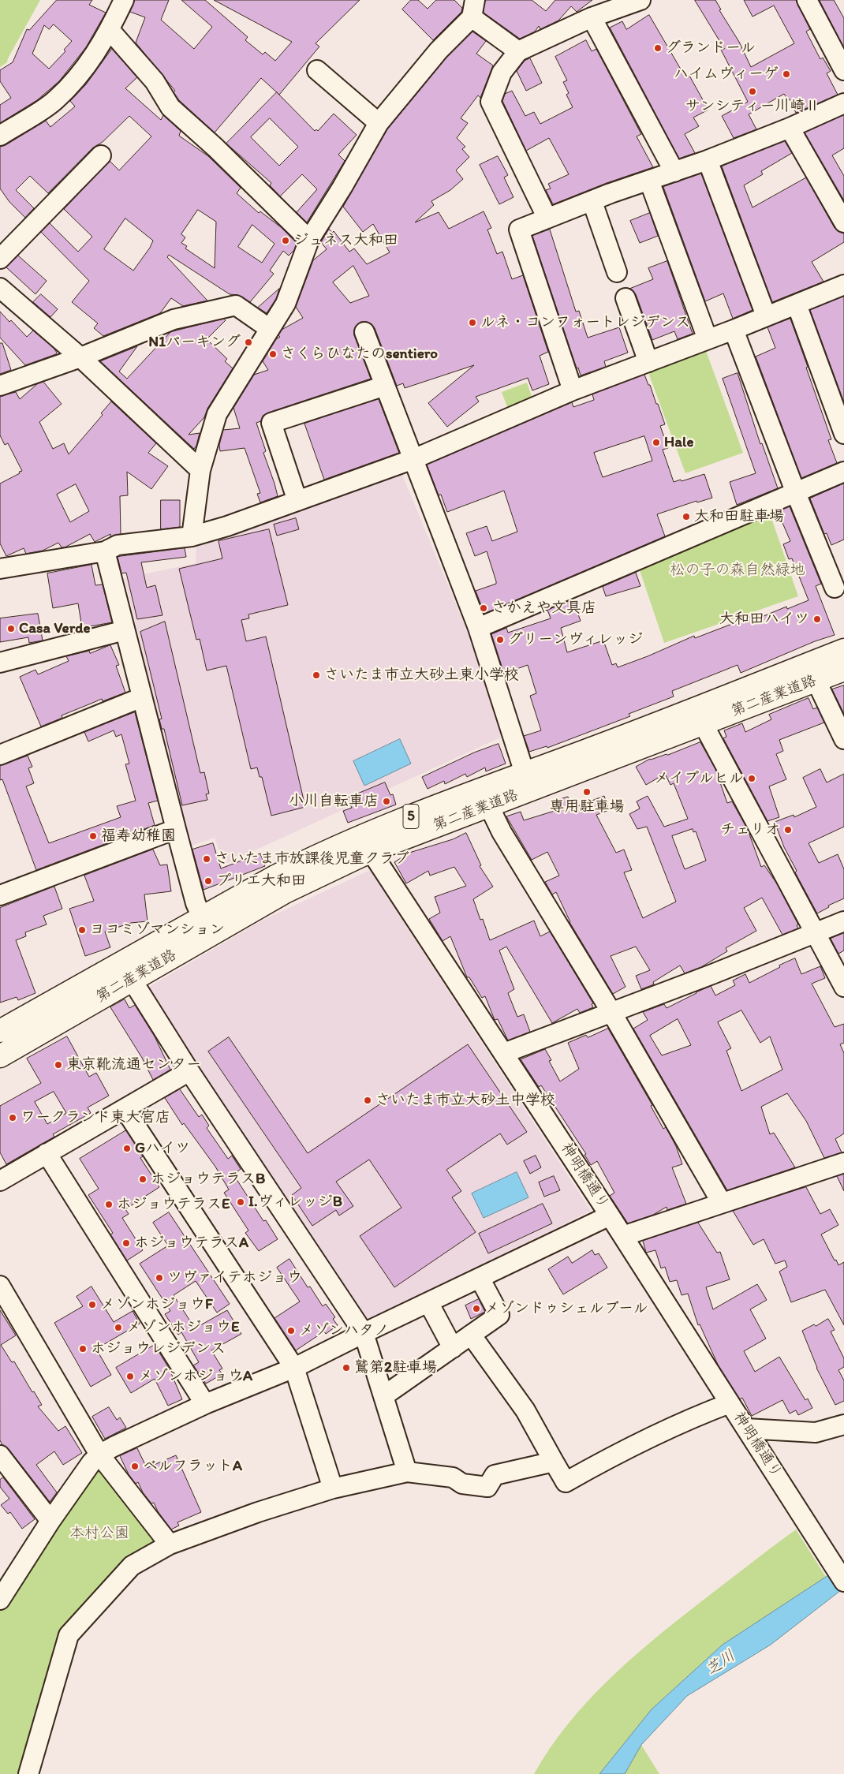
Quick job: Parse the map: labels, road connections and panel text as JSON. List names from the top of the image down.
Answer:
{
  "streets": {
    "main road": ["第二産業道路", "5"],
    "street": ["神明橋通り"]
  },
  "crossings": [
    ["第二産業道路", "神明橋通り"]
  ],
  "water": ["芝川"],
  "parks": ["松の子の森自然緑地", "本村公園"],
  "places": [
    "グランドール",
    "ハイムヴィーゲ",
    "サンシティー川崎Ⅱ",
    "ジュネス大和田",
    "ルネ・コンフォートレジデンス",
    "N1パーキング",
    "さくらひなたのsentiero",
    "Hale",
    "大和田駐車場",
    "さかえや文具店",
    "大和田ハイツ",
    "Casa Verde",
    "グリーンヴィレッジ",
    "さいたま市立大砂土東小学校",
    "メイプルヒル",
    "専用駐車場",
    "小川自転車店",
    "チェリオ",
    "福寿幼稚園",
    "さいたま市放課後児童クラブ",
    "プリエ大和田",
    "ヨコミゾマンション",
    "東京靴流通センター",
    "さいたま市立大砂土中学校",
    "ワークランド東大宮店",
    "Gハイツ",
    "ホジョウテラスB",
    "I.ヴィレッジB",
    "ホジョウテラスE",
    "ホジョウテラスA",
    "ツヴァイテホジョウ",
    "メゾンホジョウF",
    "メゾンドゥシェルブール",
    "メゾンホジョウE",
    "メゾンハタノ",
    "ホジョウレジデンス",
    "鷲第2駐車場",
    "メゾンホジョウA",
    "ベルフラットA"
  ]
}
